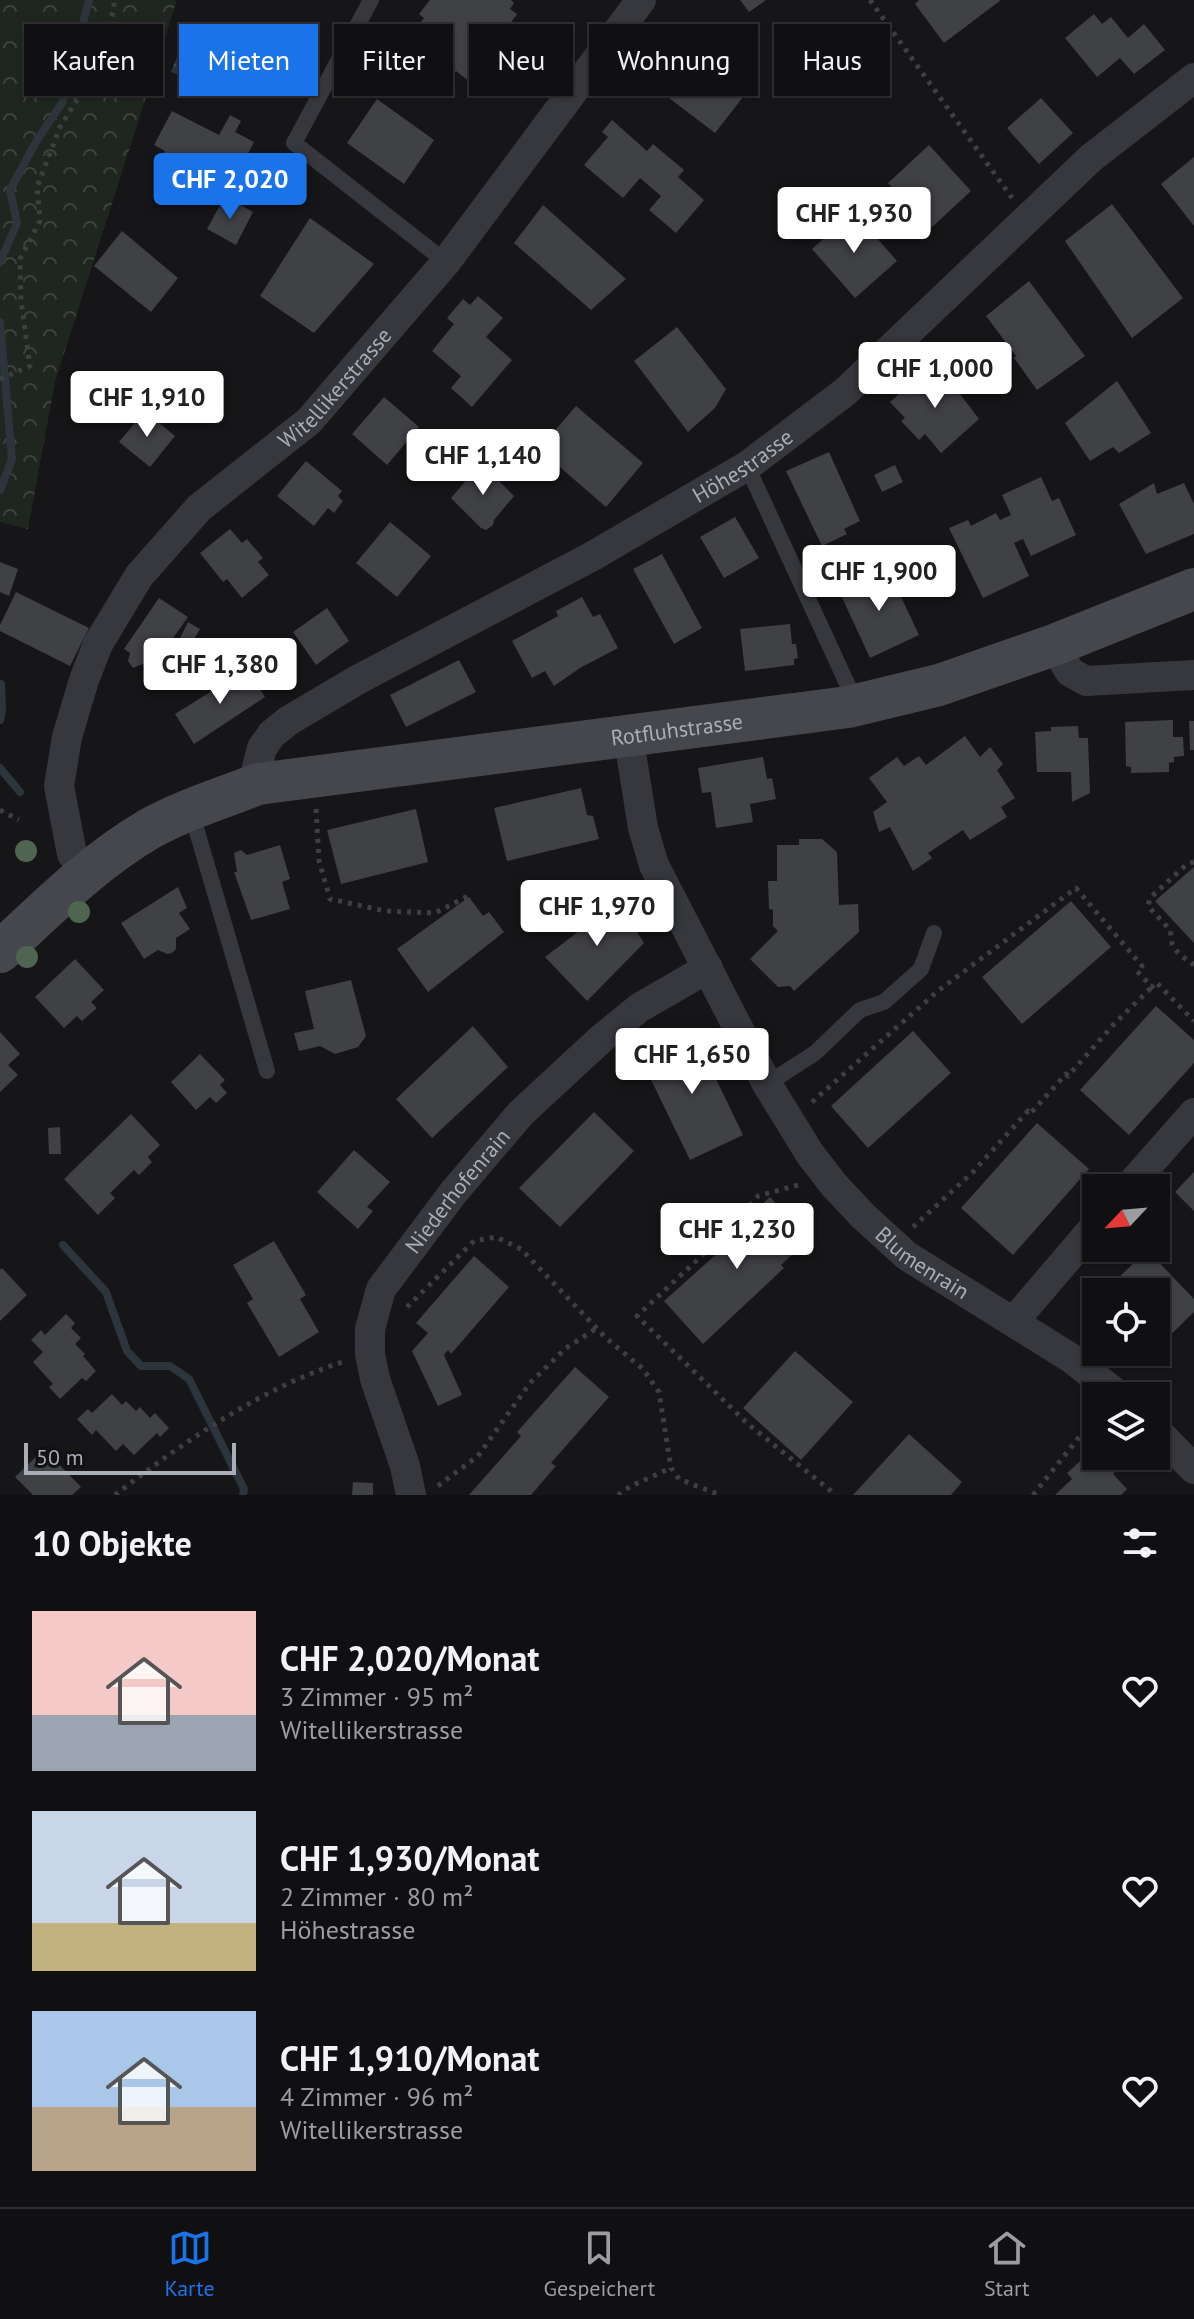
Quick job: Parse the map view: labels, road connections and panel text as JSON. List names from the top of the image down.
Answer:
{
  "streets": {
    "main road": ["Rotfluhstrasse"],
    "street": [
      "Witellikerstrasse",
      "Höhestrasse",
      "Niederhofenrain",
      "Blumenrain"
    ]
  },
  "crossings": [
    ["Witellikerstrasse", "Rotfluhstrasse"],
    ["Höhestrasse", "Rotfluhstrasse"],
    ["Rotfluhstrasse", "Blumenrain"],
    ["Niederhofenrain", "Blumenrain"]
  ],
  "scale_bar": "50 m",
  "north": "bottom left",
  "page": {
    "chip": [
      "Kaufen",
      "Mieten",
      "Filter",
      "Neu",
      "Wohnung",
      "Haus"
    ],
    "price": [
      "CHF 2,020",
      "CHF 1,930",
      "CHF 1,000",
      "CHF 1,910",
      "CHF 1,140",
      "CHF 1,900",
      "CHF 1,380",
      "CHF 1,970",
      "CHF 1,650",
      "CHF 1,230"
    ],
    "scale": "50 m",
    "heading": "10 Objekte",
    "list": [
      {
        "name": "CHF 2,020/Monat",
        "note": "3 Zimmer · 95 m² · Witellikerstrasse"
      },
      {
        "name": "CHF 1,930/Monat",
        "note": "2 Zimmer · 80 m² · Höhestrasse"
      },
      {
        "name": "CHF 1,910/Monat",
        "note": "4 Zimmer · 96 m² · Witellikerstrasse"
      }
    ],
    "tabs": ["Karte", "Gespeichert", "Start"]
  }
}
